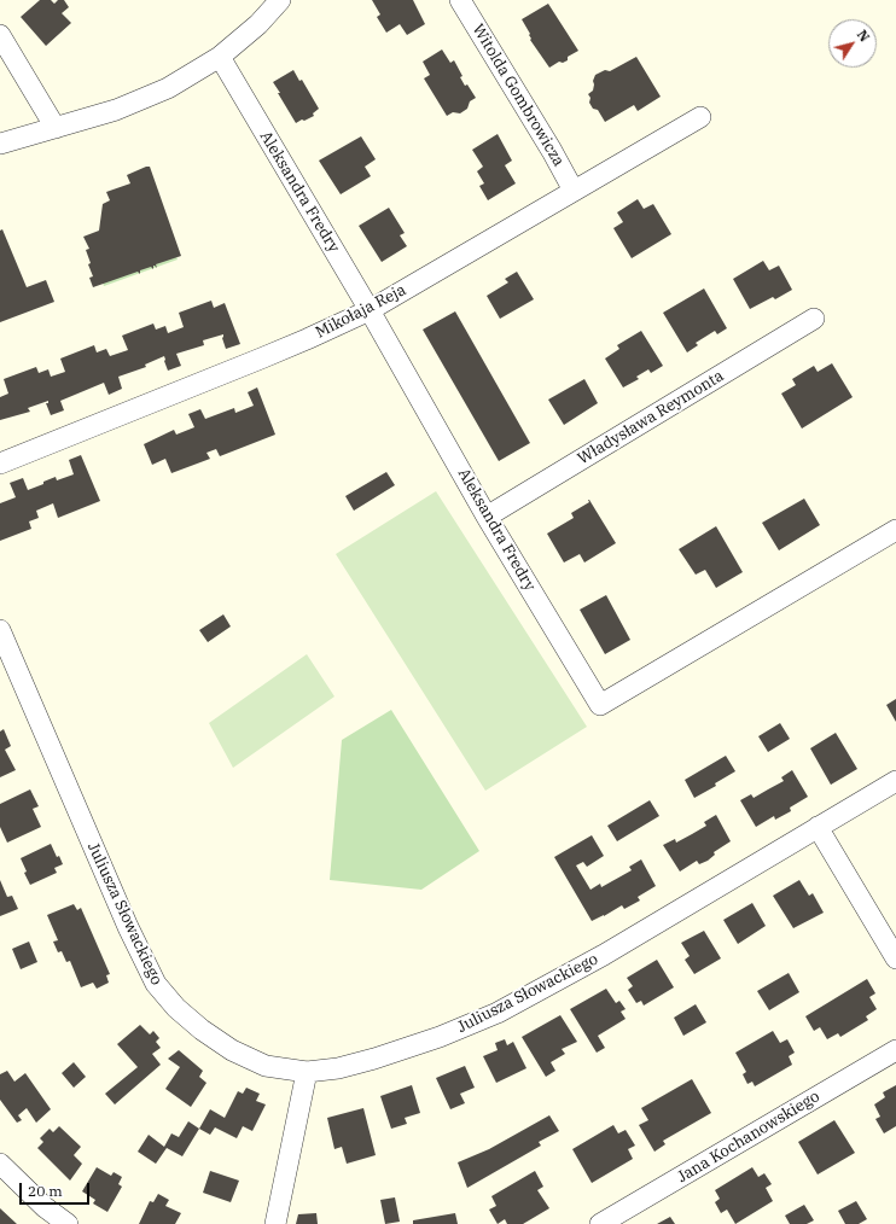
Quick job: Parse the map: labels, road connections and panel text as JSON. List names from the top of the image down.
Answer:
{
  "streets": {
    "street": [
      "Witolda Gombrowicza",
      "Aleksandra Fredry",
      "Mikołaja Reja",
      "Władysława Reymonta",
      "Juliusza Słowackiego",
      "Jana Kochanowskiego"
    ]
  },
  "crossings": [
    ["Witolda Gombrowicza", "Mikołaja Reja"],
    ["Aleksandra Fredry", "Mikołaja Reja"],
    ["Aleksandra Fredry", "Władysława Reymonta"]
  ],
  "scale_bar": "20 m",
  "north": "top right"
}
